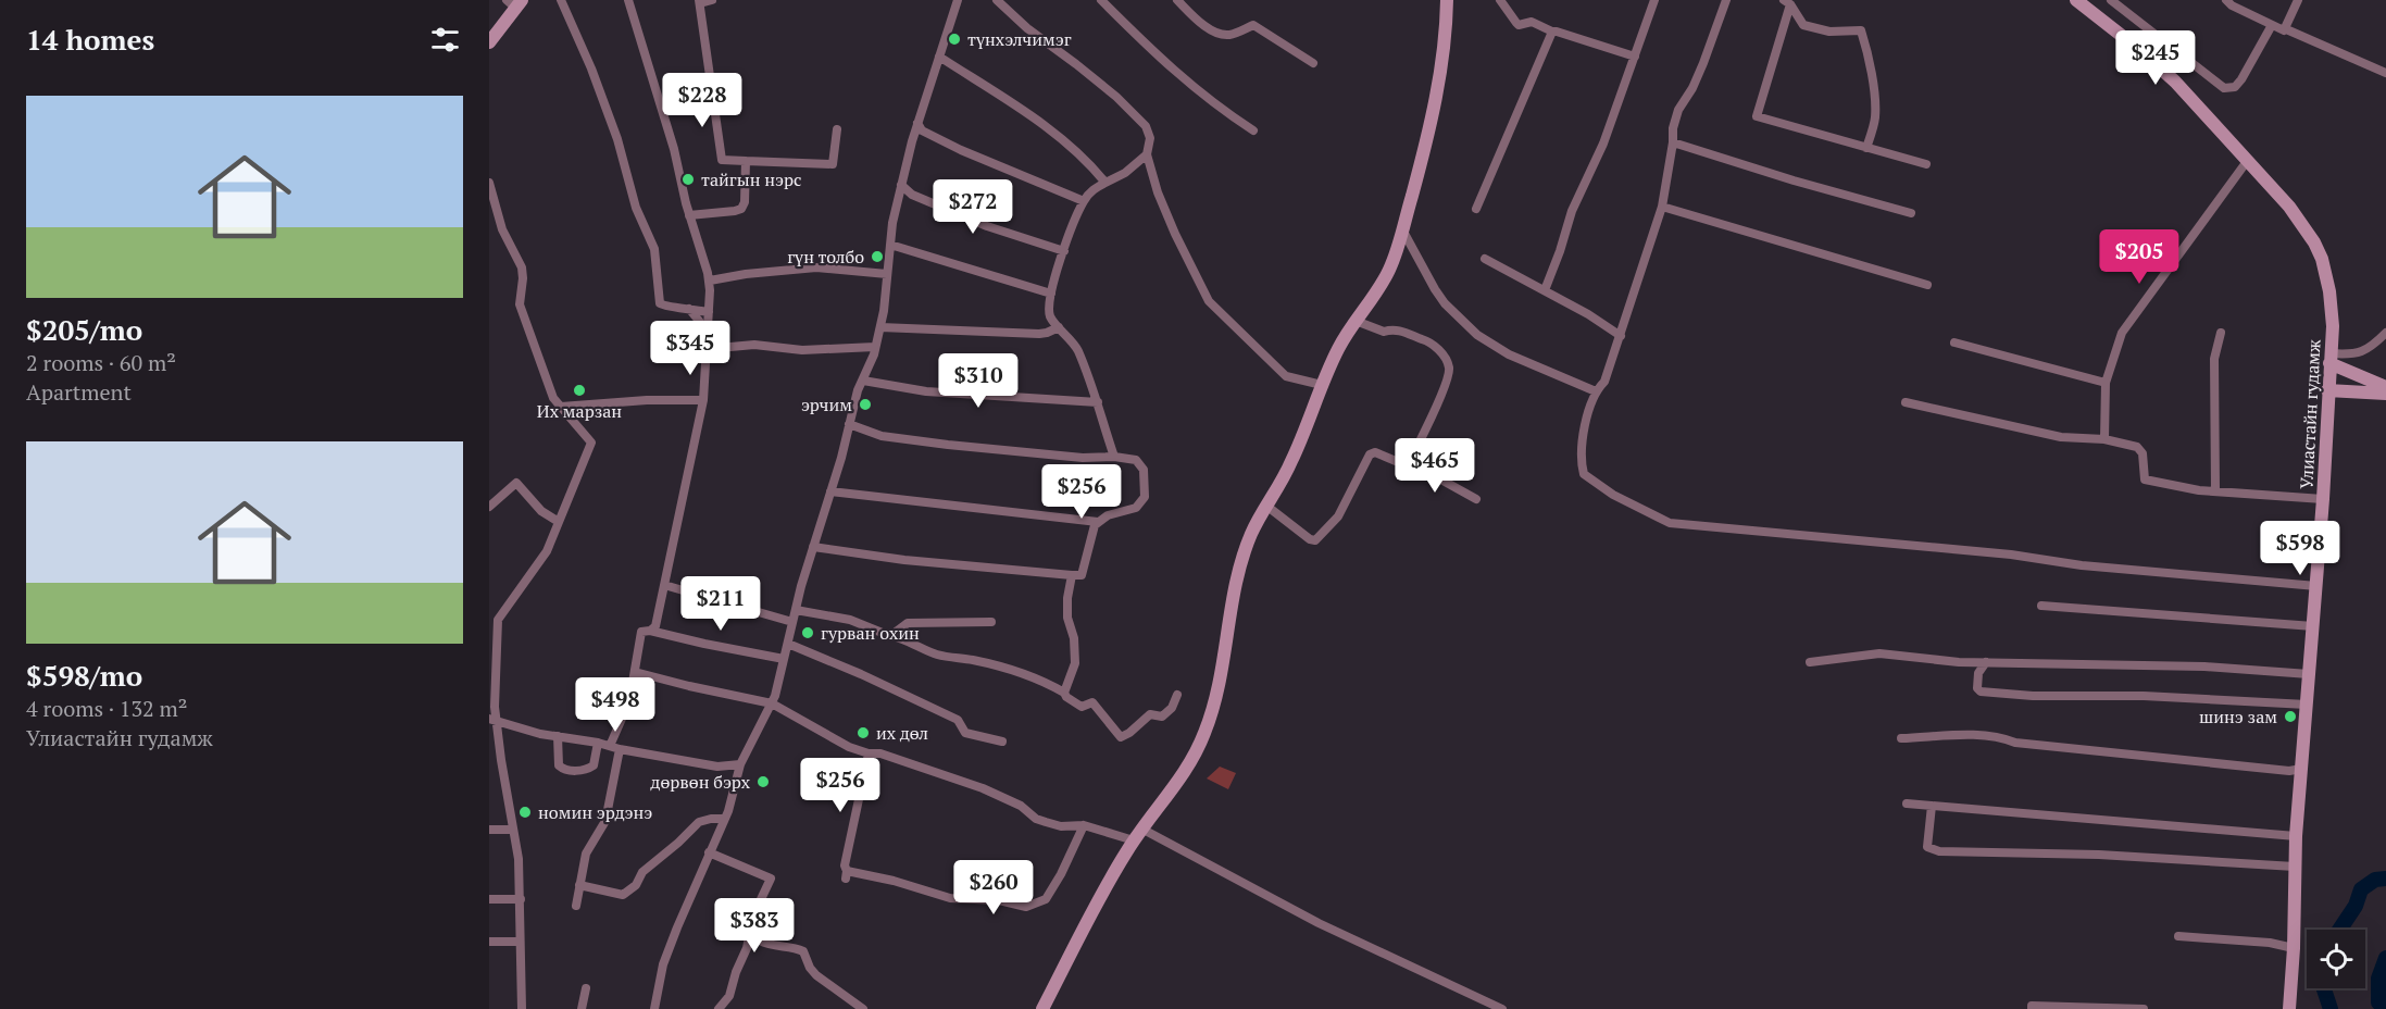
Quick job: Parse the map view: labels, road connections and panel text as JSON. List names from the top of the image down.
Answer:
{
  "streets": {
    "main road": ["Улиастайн гудамж"]
  },
  "places": [
    "түнхэлчимэг",
    "тайгын нэрс",
    "гүн толбо",
    "Их марзан",
    "эрчим",
    "гурван охин",
    "шинэ зам",
    "их дөл",
    "дөрвөн бэрх",
    "номин эрдэнэ"
  ],
  "page": {
    "heading": "14 homes",
    "price": [
      "$245",
      "$228",
      "$272",
      "$205",
      "$345",
      "$310",
      "$465",
      "$256",
      "$598",
      "$211",
      "$498",
      "$256",
      "$260",
      "$383"
    ],
    "list": [
      {
        "name": "$205/mo",
        "note": "2 rooms · 60 m² · Apartment"
      },
      {
        "name": "$598/mo",
        "note": "4 rooms · 132 m² · Улиастайн гудамж"
      }
    ]
  }
}
